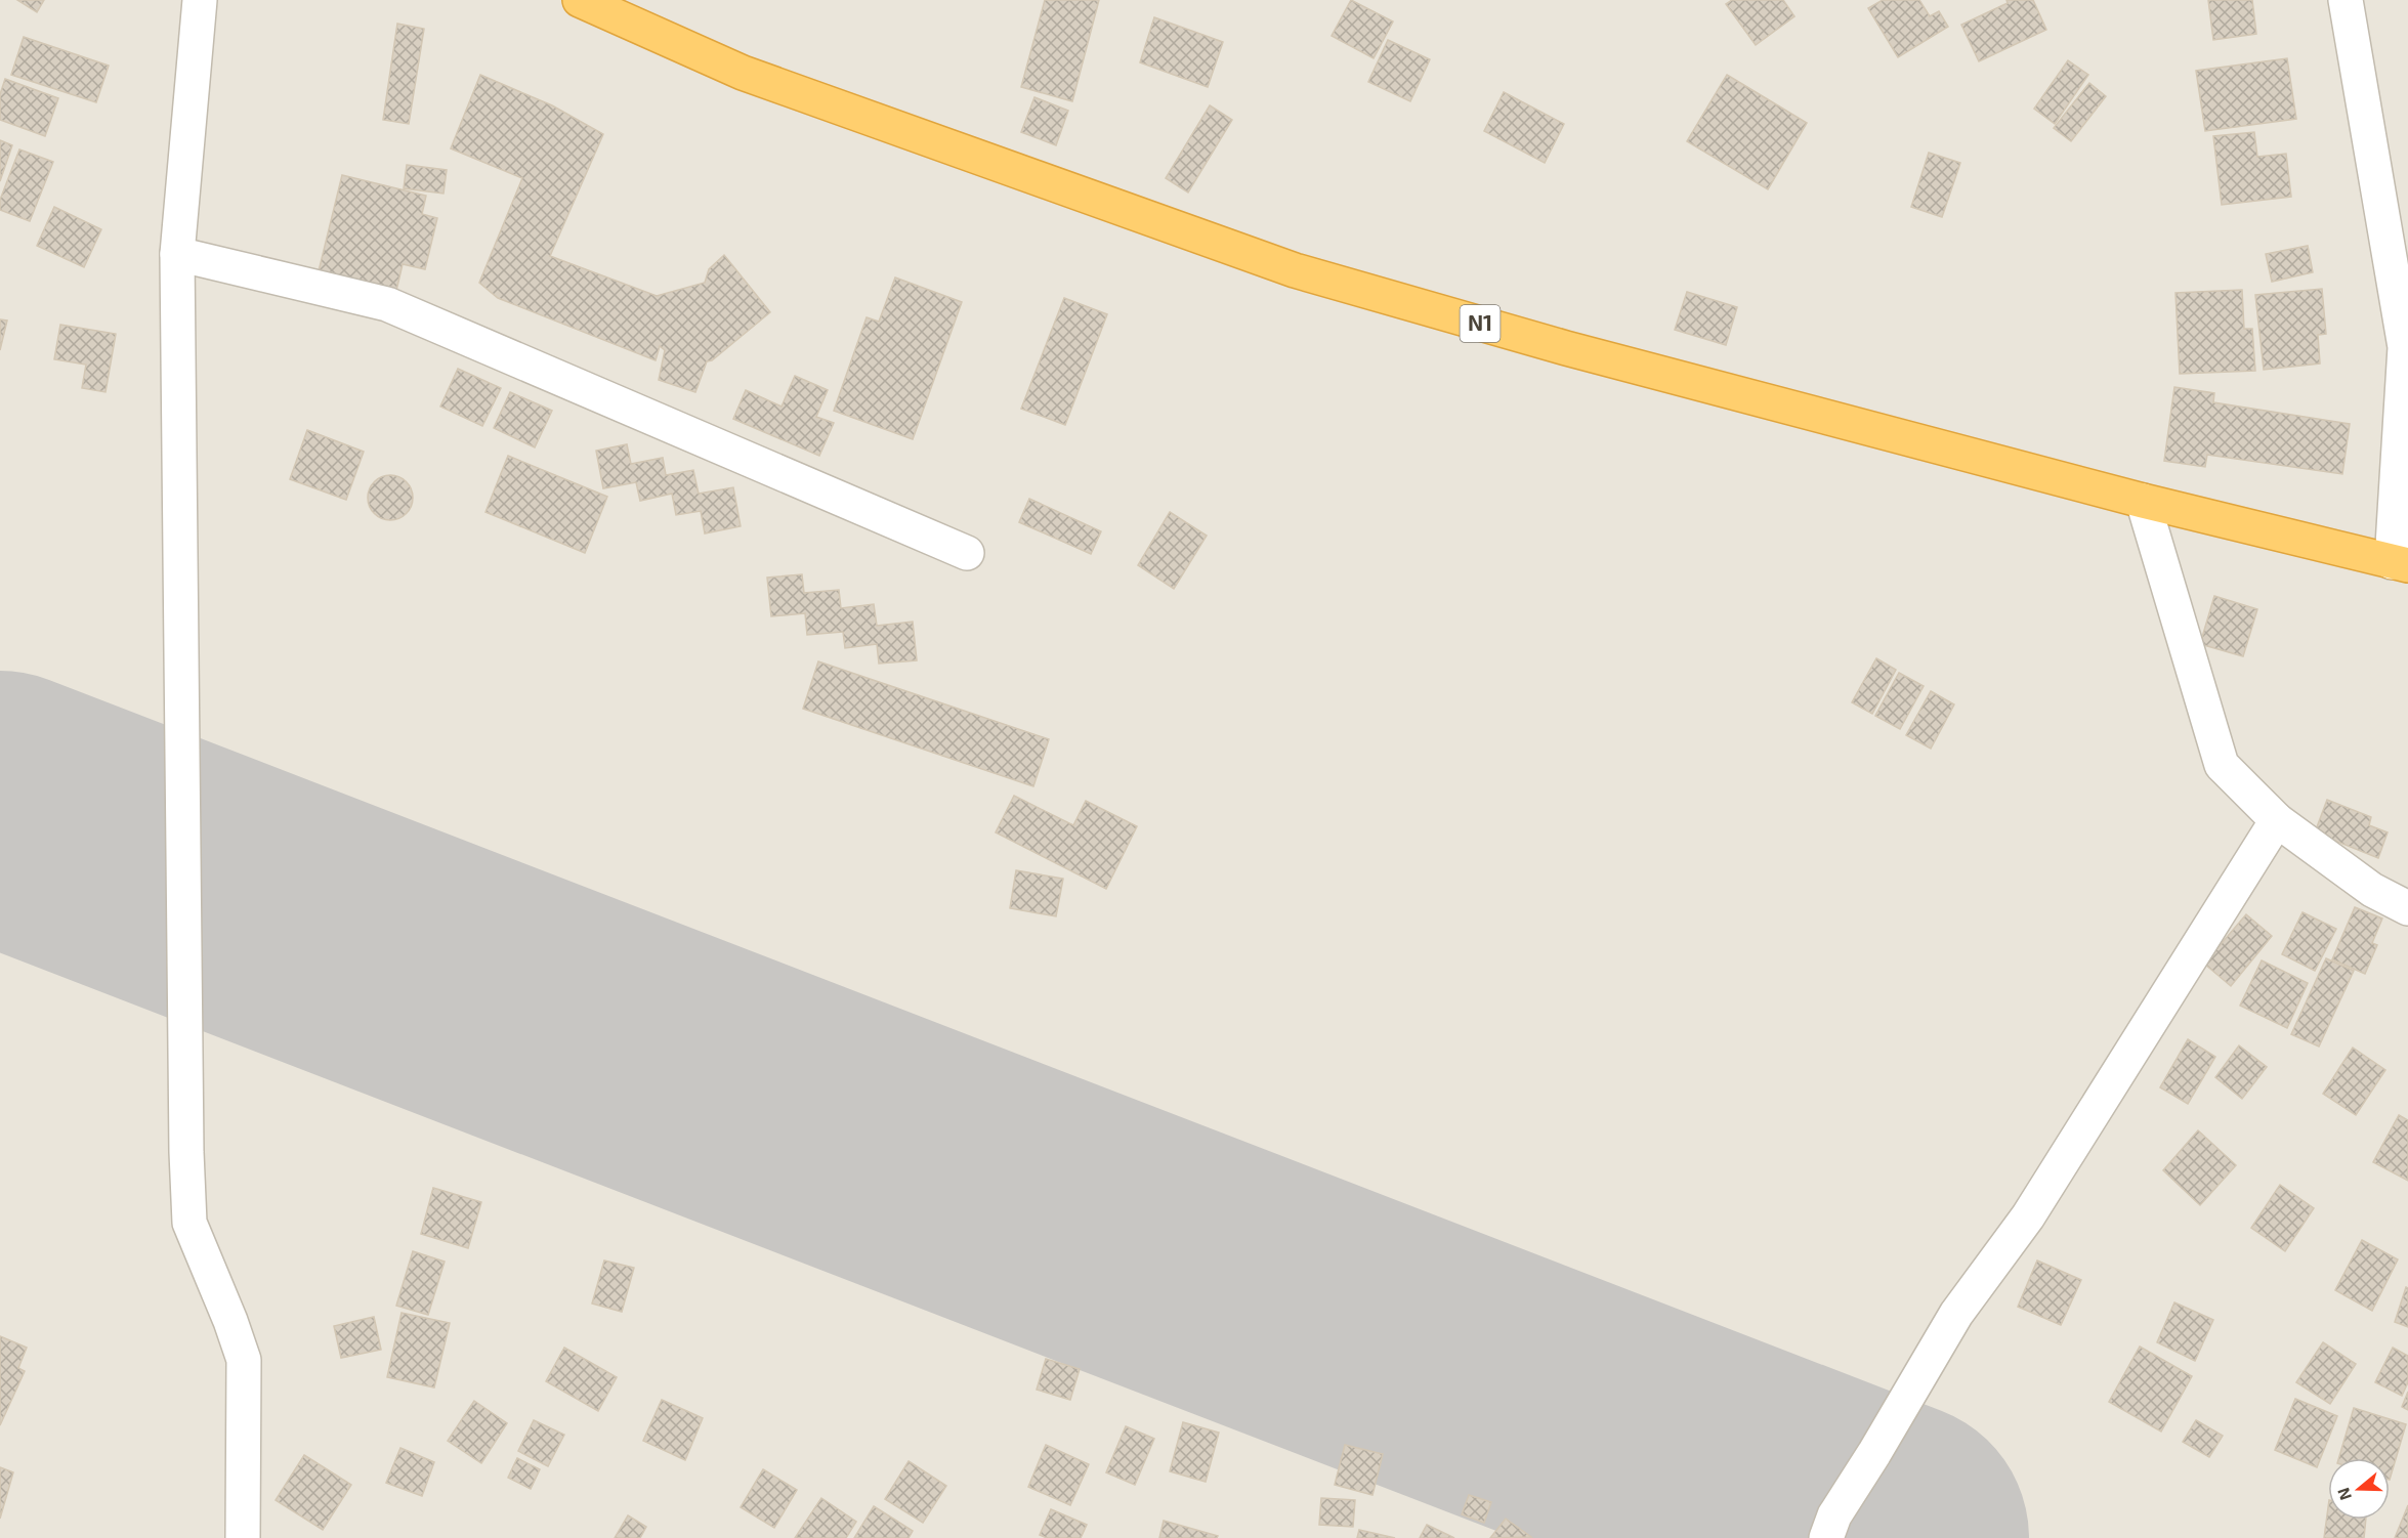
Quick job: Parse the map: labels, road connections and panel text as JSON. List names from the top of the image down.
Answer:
{
  "streets": {
    "highway": ["N1"]
  },
  "north": "left"
}
